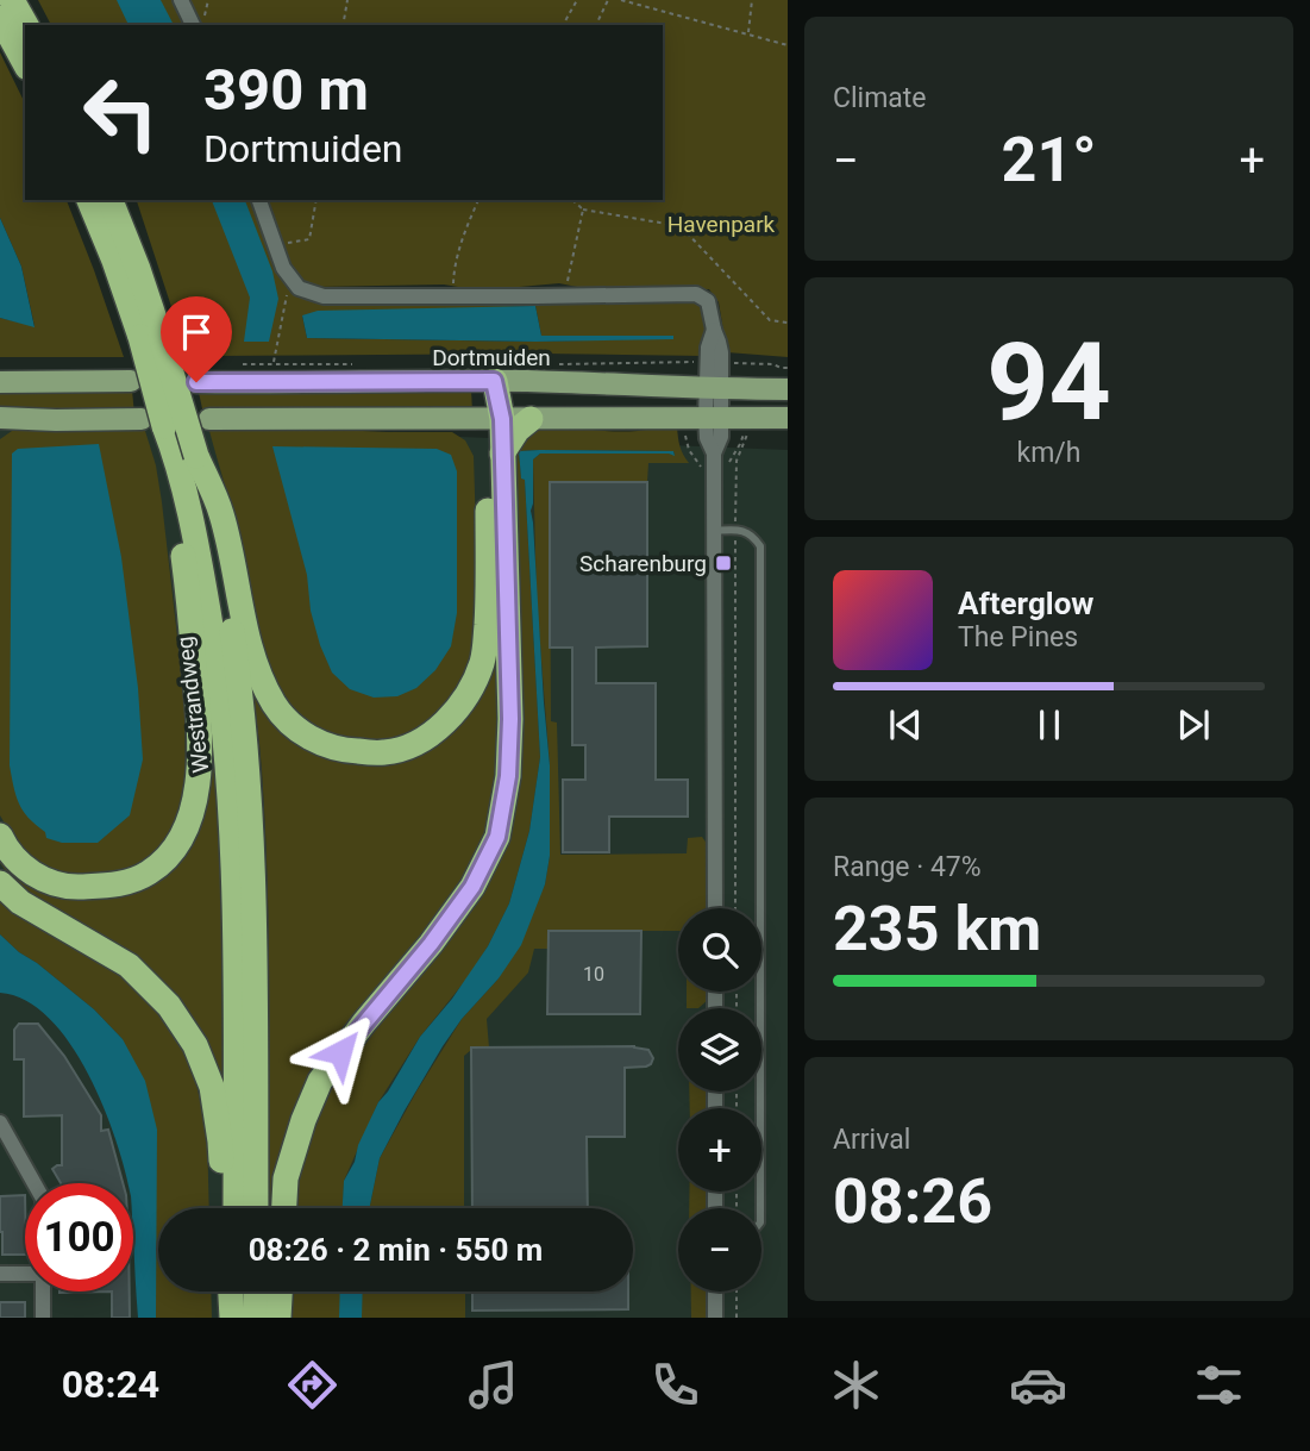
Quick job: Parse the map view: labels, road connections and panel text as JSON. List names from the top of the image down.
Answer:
{
  "streets": {
    "highway": ["Westrandweg"],
    "main road": ["Dortmuiden"]
  },
  "parks": ["Havenpark"],
  "places": {
    "transit": ["Scharenburg"]
  },
  "house_numbers": ["10"],
  "page": {
    "tile": [
      "Climate",
      ["94", "km/h"],
      ["Range · 47%", "235 km"],
      ["Arrival", "08:26"]
    ],
    "turn": ["390 m", "Dortmuiden"],
    "heat": ["−", "21°", "+"],
    "song": ["Afterglow", "The Pines"],
    "map_buttons": ["+", "−"],
    "limit": "100",
    "trip": "08:26 · 2 min · 550 m",
    "tabs": "08:24"
  }
}
